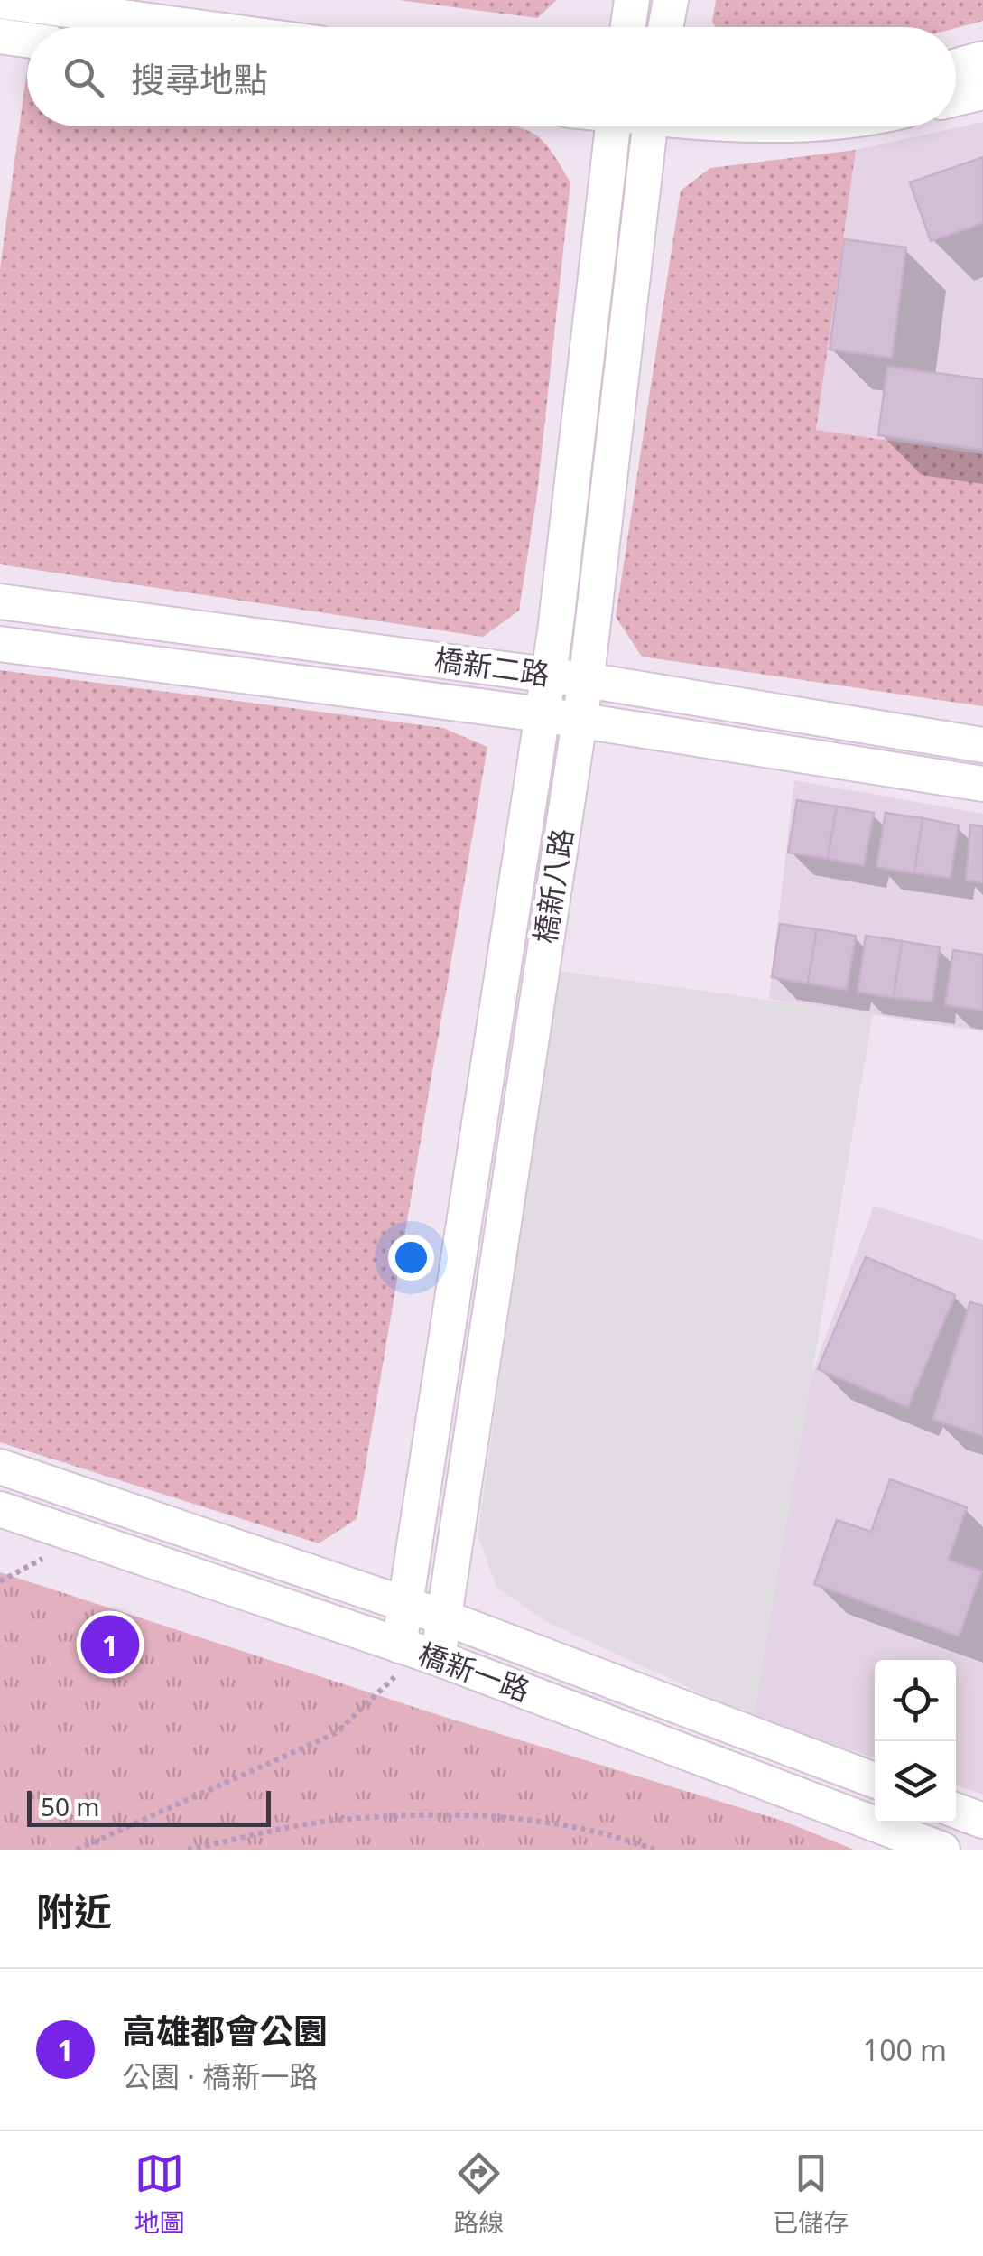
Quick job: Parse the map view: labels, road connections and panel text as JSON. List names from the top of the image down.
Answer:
{
  "streets": {
    "street": ["橋新二路", "橋新八路", "橋新一路"]
  },
  "crossings": [
    ["橋新二路", "橋新八路"],
    ["橋新八路", "橋新一路"]
  ],
  "scale_bar": "50 m",
  "page": {
    "search": "搜尋地點",
    "pins": "1",
    "scale": "50 m",
    "heading": "附近",
    "list": [
      {
        "mark": "1",
        "name": "高雄都會公園",
        "note": "公園 · 橋新一路",
        "value": "100 m"
      }
    ],
    "nav": ["地圖", "路線", "已儲存"]
  }
}
